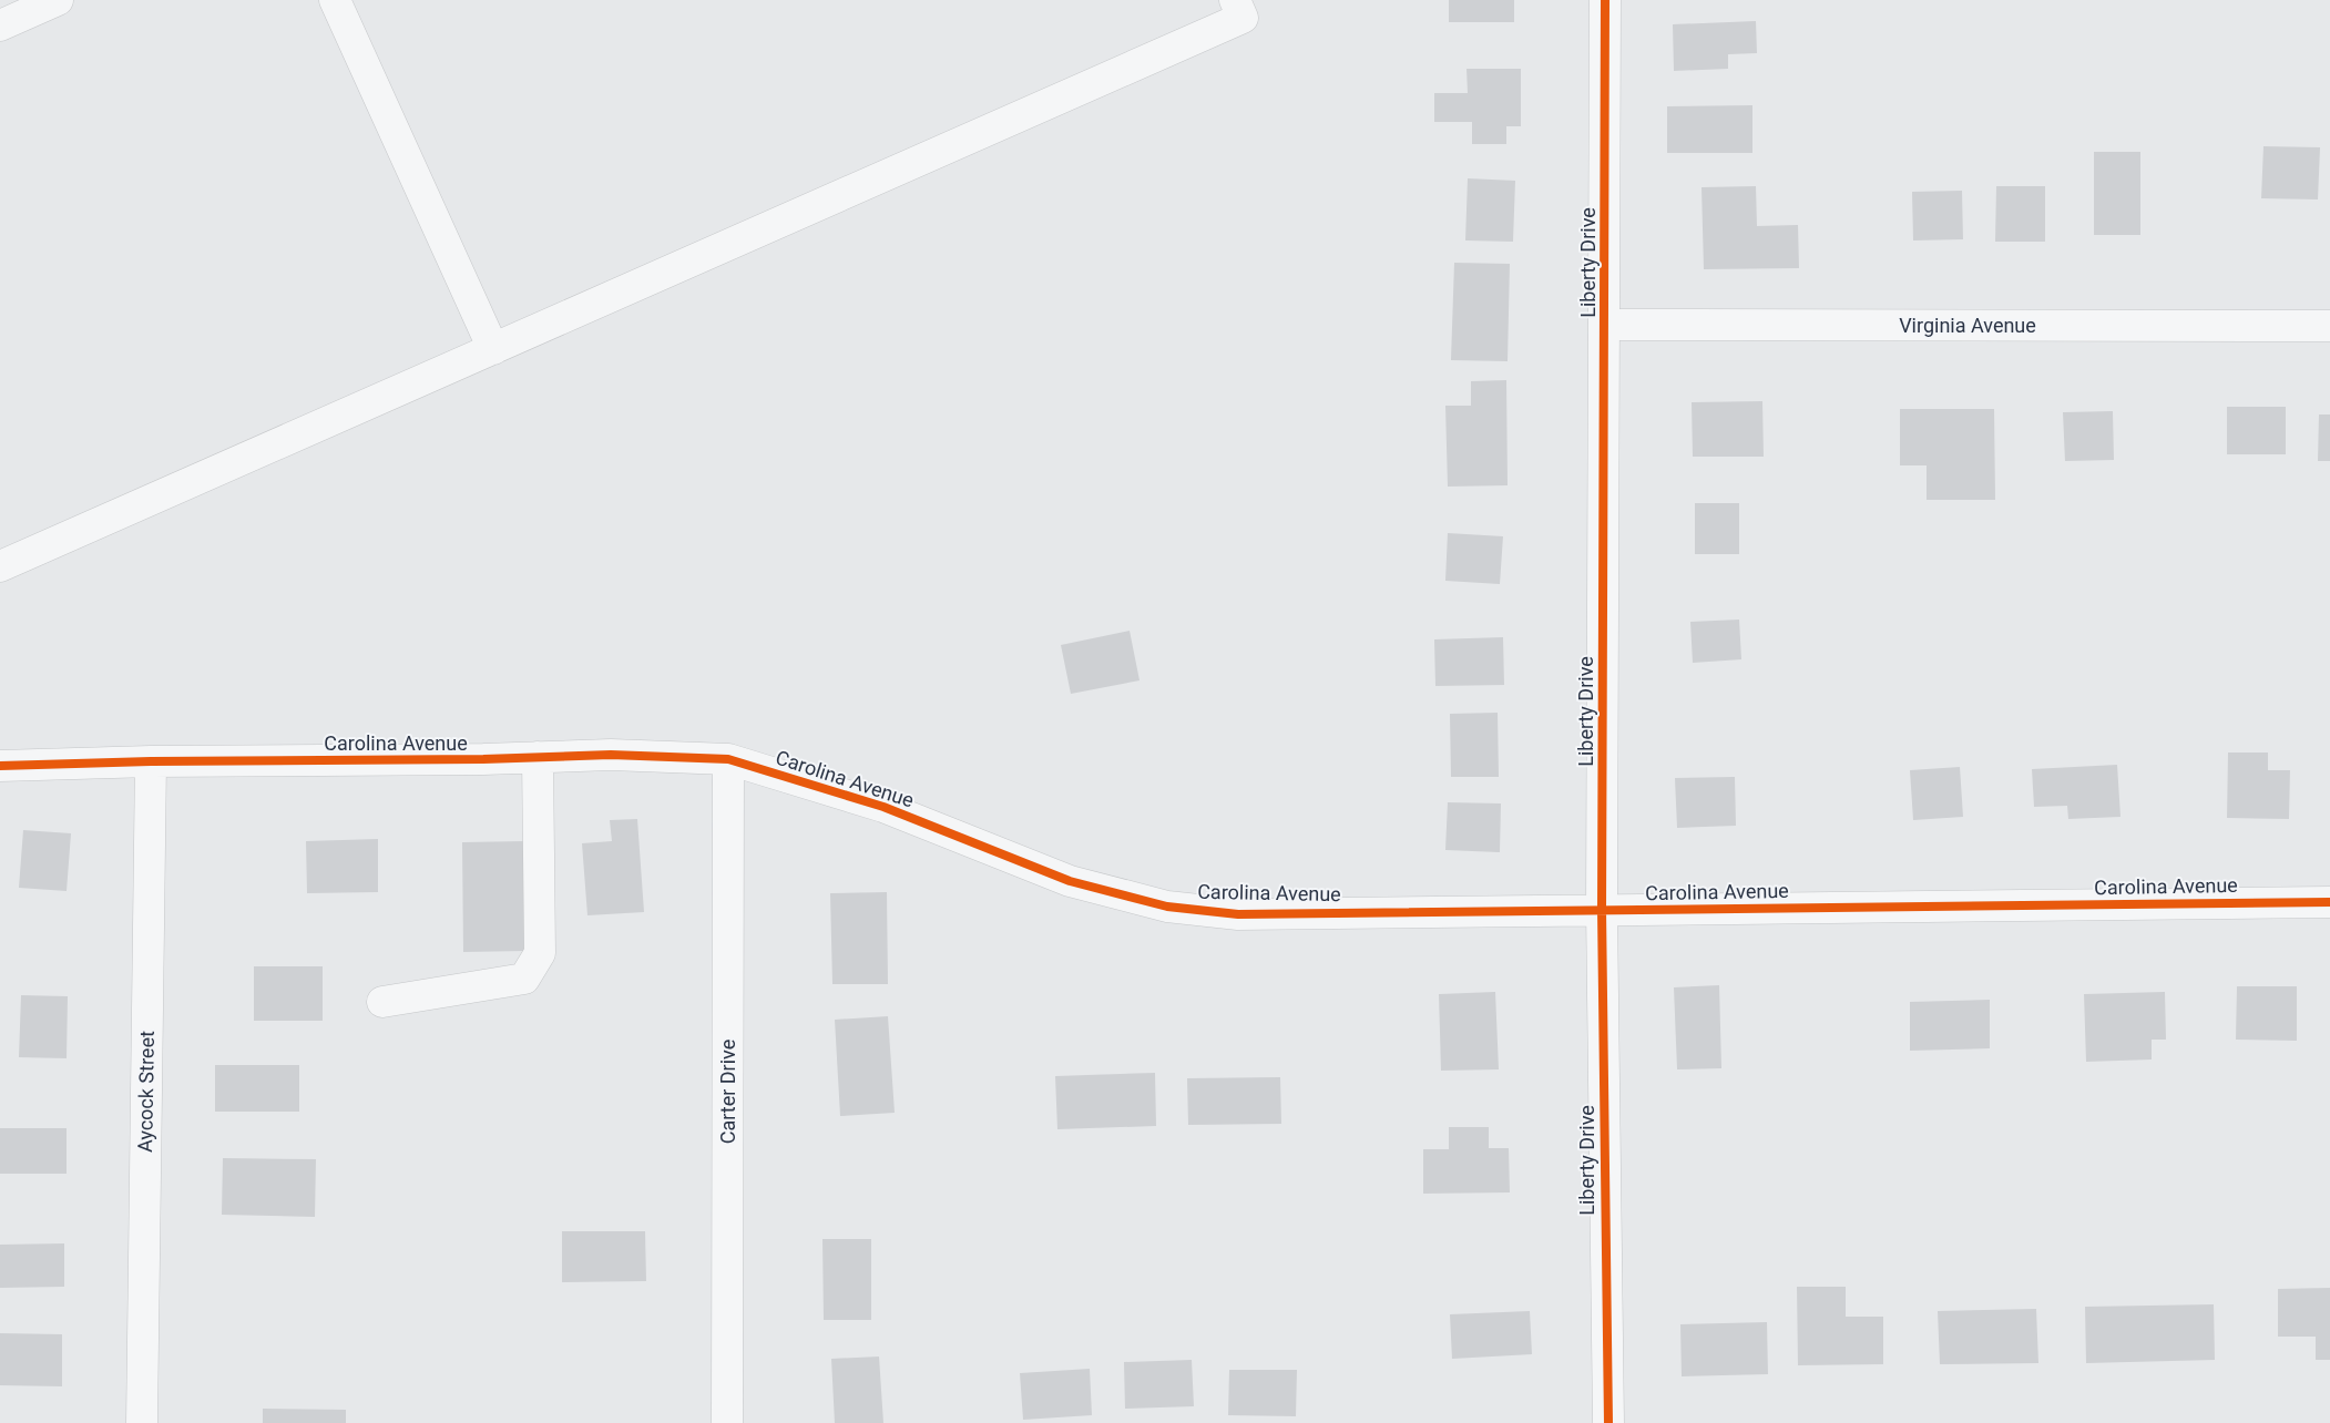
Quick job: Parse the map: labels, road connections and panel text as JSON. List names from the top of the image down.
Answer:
{
  "streets": {
    "street": [
      "Liberty Drive",
      "Virginia Avenue",
      "Carolina Avenue",
      "Aycock Street",
      "Carter Drive"
    ]
  },
  "crossings": [
    ["Liberty Drive", "Virginia Avenue"],
    ["Liberty Drive", "Carolina Avenue"],
    ["Carolina Avenue", "Aycock Street"],
    ["Carolina Avenue", "Carter Drive"]
  ]
}
